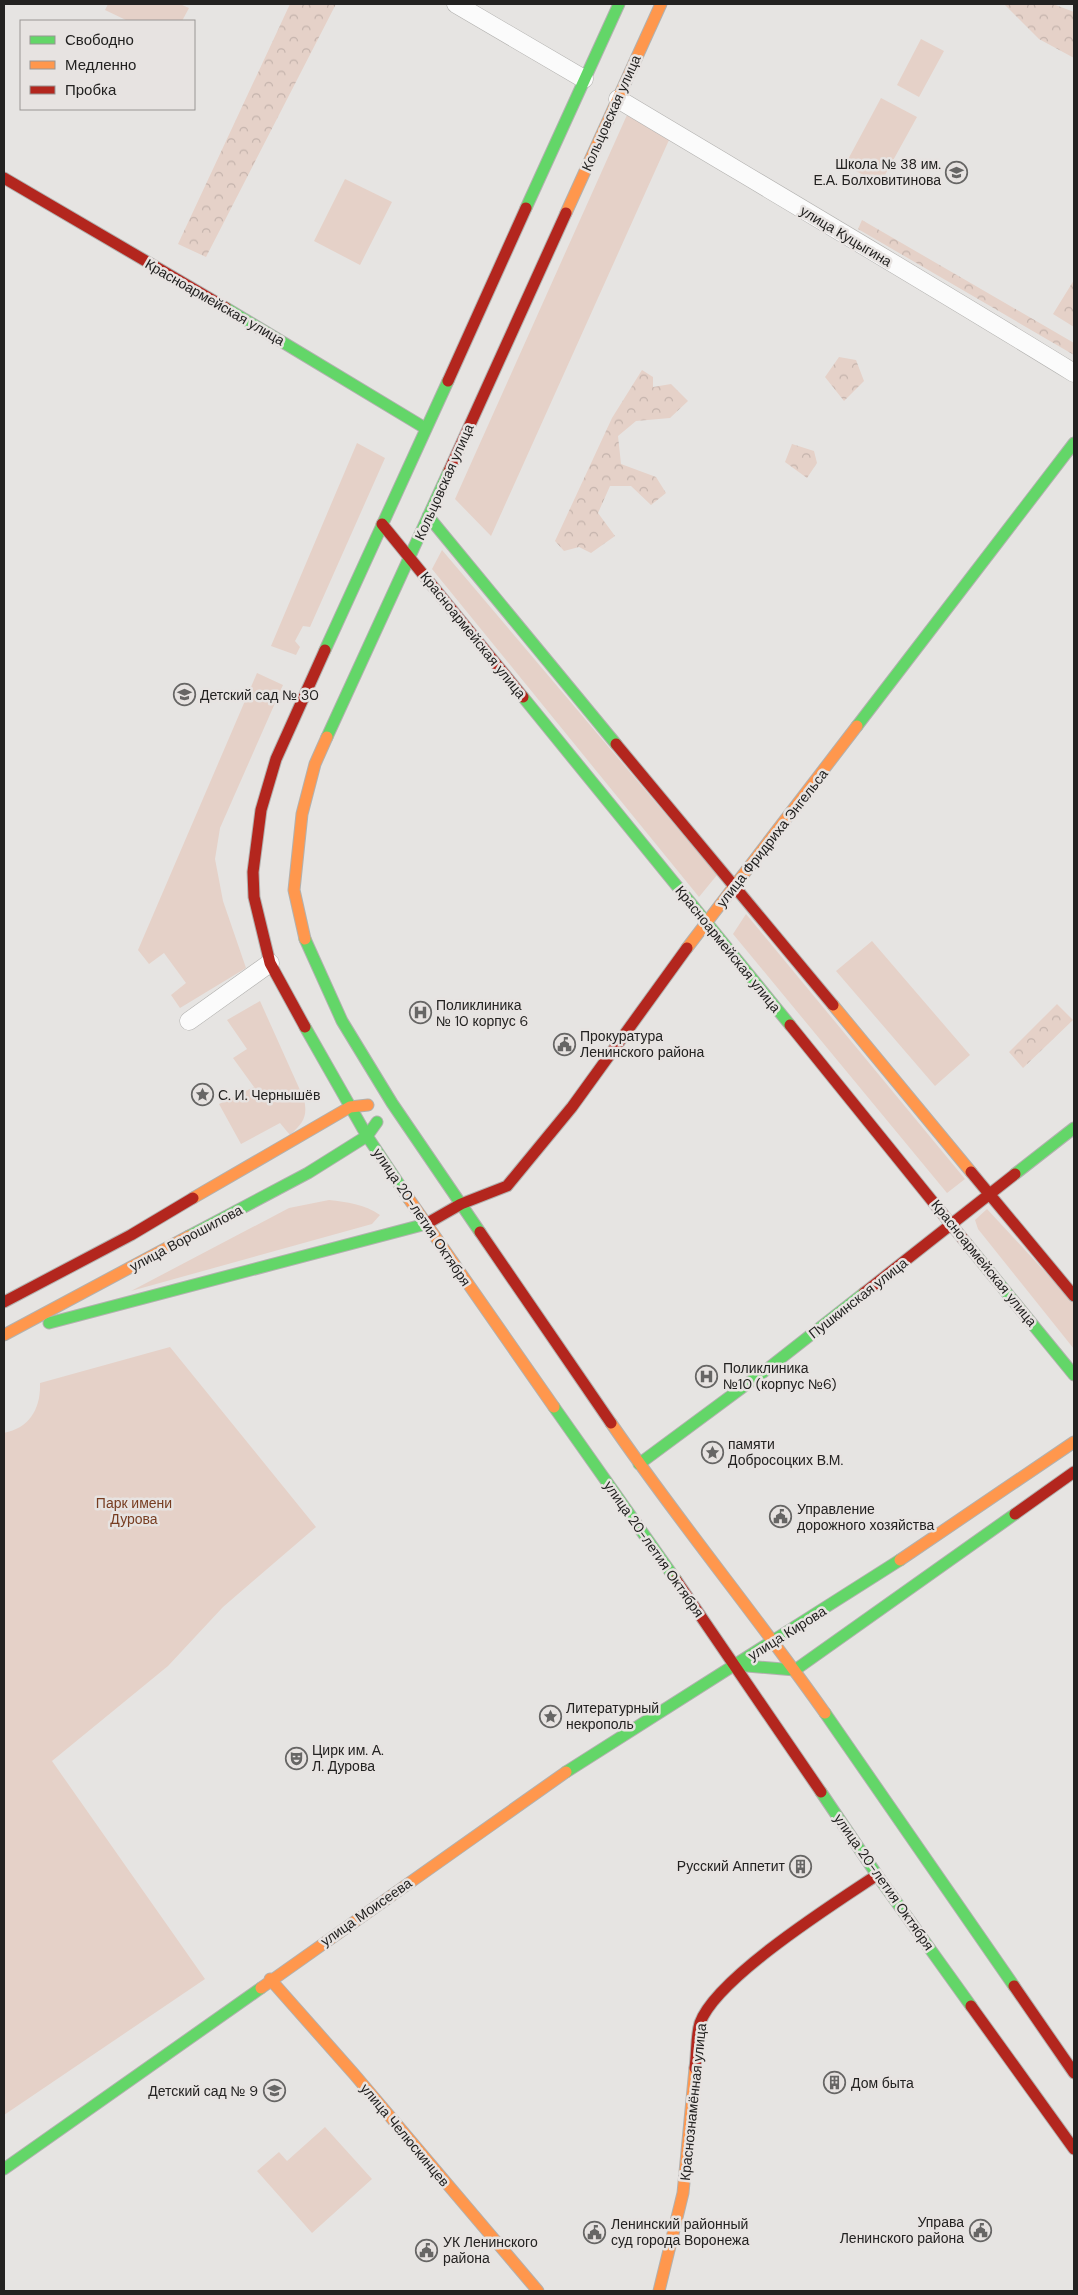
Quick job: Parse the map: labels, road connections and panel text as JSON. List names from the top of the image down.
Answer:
{
  "streets": {
    "main road": [
      "Кольцовская улица",
      "Красноармейская улица",
      "улица Фридриха Энгельса",
      "улица 20-летия Октября",
      "улица Ворошилова",
      "Пушкинская улица",
      "улица Кирова",
      "улица Моисеева",
      "Краснознамённая улица",
      "улица Челюскинцев"
    ],
    "street": ["улица Куцыгина"]
  },
  "crossings": [
    ["Кольцовская улица", "улица Куцыгина"],
    ["Кольцовская улица", "Красноармейская улица"],
    ["Красноармейская улица", "улица Фридриха Энгельса"],
    ["Красноармейская улица", "улица 20-летия Октября"],
    ["Красноармейская улица", "Пушкинская улица"],
    ["улица Фридриха Энгельса", "улица 20-летия Октября"],
    ["улица Фридриха Энгельса", "улица Ворошилова"],
    ["улица 20-летия Октября", "улица Ворошилова"],
    ["улица 20-летия Октября", "улица Кирова"],
    ["улица 20-летия Октября", "улица Моисеева"],
    ["улица 20-летия Октября", "Краснознамённая улица"],
    ["улица Кирова", "улица Моисеева"],
    ["улица Моисеева", "улица Челюскинцев"]
  ],
  "parks": ["Парк имени Дурова"],
  "places": {
    "school or university": ["Школа № 38 им. Е.А. Болховитинова", "Детский сад № 30", "Детский сад № 9"],
    "hospital": ["Поликлиника № 10 корпус 6", "Поликлиника №10 (корпус №6)"],
    "public building": [
      "Прокуратура Ленинского района",
      "Управление дорожного хозяйства",
      "Управа Ленинского района",
      "Ленинский районный суд города Воронежа",
      "УК Ленинского района"
    ],
    "place": ["С. И. Чернышёв", "памяти Добросоцких В.М.", "Литературный некрополь"],
    "theatre": ["Цирк им. А. Л. Дурова"],
    "building": ["Русский Аппетит", "Дом быта"]
  },
  "legend": ["Свободно", "Медленно", "Пробка"]
}
